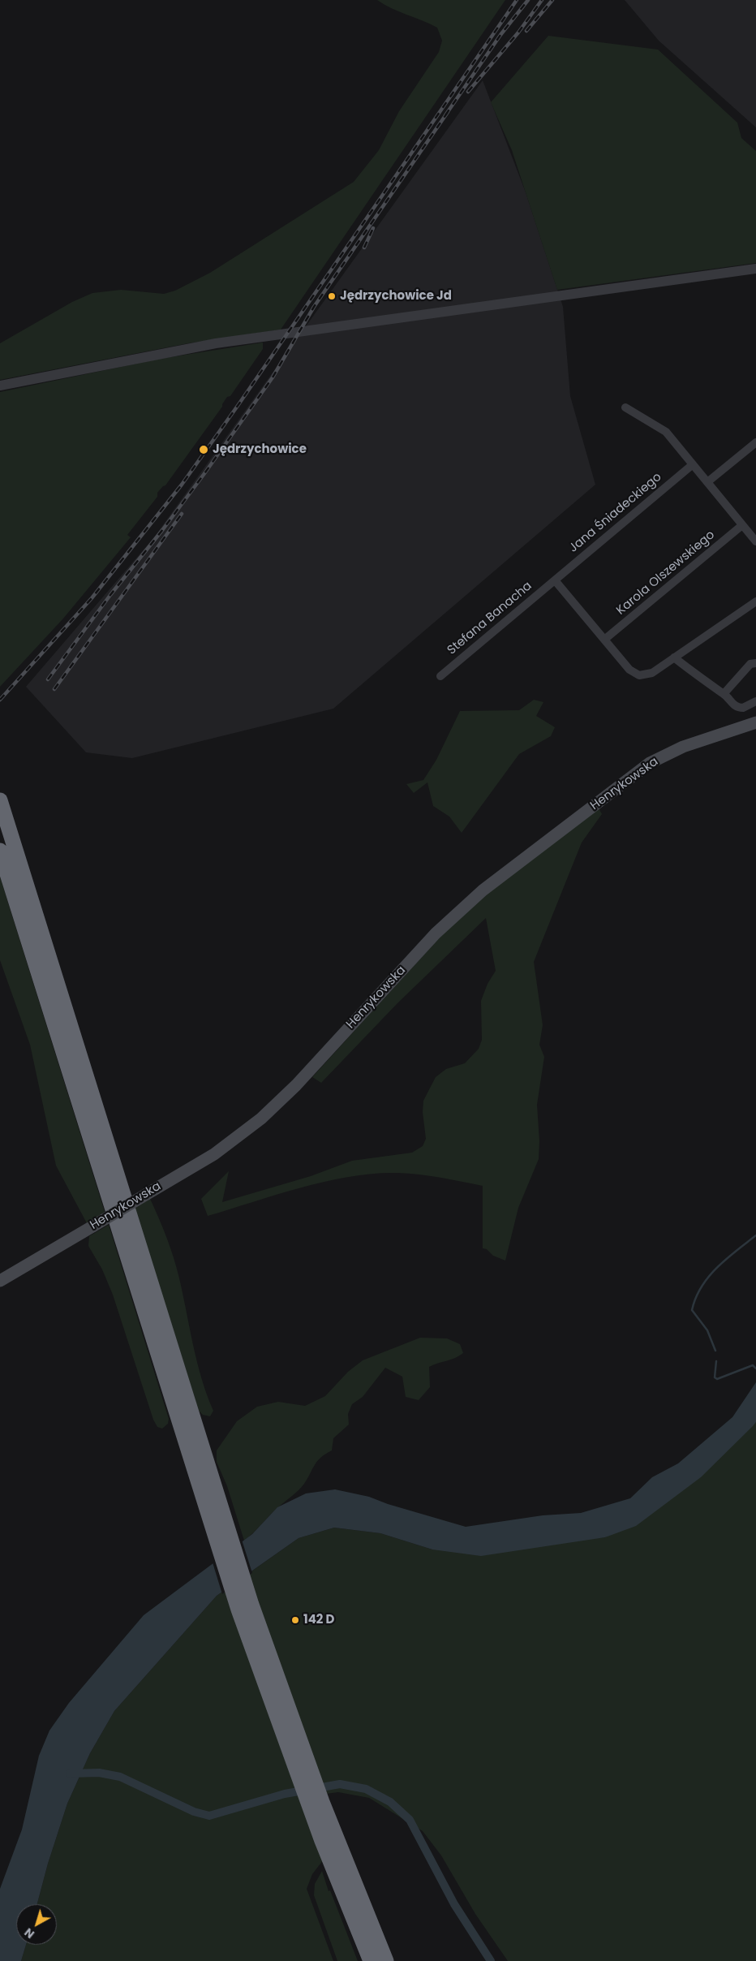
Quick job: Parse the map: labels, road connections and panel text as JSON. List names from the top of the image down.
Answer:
{
  "streets": {
    "main road": ["Henrykowska"],
    "street": ["Jana Śniadeckiego", "Karola Olszewskiego", "Stefana Banacha"]
  },
  "crossings": [
    ["Jana Śniadeckiego", "Stefana Banacha"]
  ],
  "places": ["Jędrzychowice Jd", "Jędrzychowice", "142 D"],
  "north": "bottom left"
}
